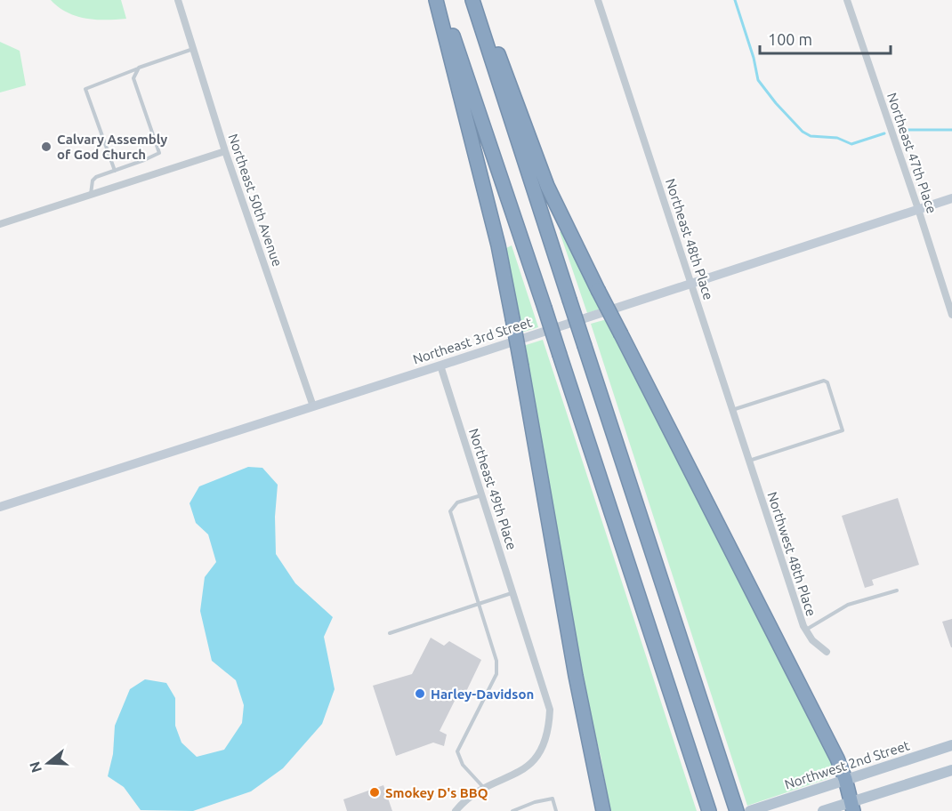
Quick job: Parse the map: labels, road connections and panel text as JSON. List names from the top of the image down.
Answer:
{
  "streets": {
    "main road": ["Northwest 2nd Street"],
    "street": [
      "Northeast 47th Place",
      "Northeast 50th Avenue",
      "Northeast 48th Place",
      "Northeast 3rd Street",
      "Northeast 49th Place",
      "Northwest 48th Place"
    ]
  },
  "crossings": [
    ["Northeast 47th Place", "Northeast 3rd Street"],
    ["Northeast 50th Avenue", "Northeast 3rd Street"],
    ["Northeast 48th Place", "Northeast 3rd Street"],
    ["Northeast 48th Place", "Northwest 48th Place"],
    ["Northeast 3rd Street", "Northeast 49th Place"]
  ],
  "places": ["Calvary Assembly of God Church", "Harley-Davidson", "Smokey D's BBQ"],
  "scale_bar": "100 m",
  "north": "left"
}
